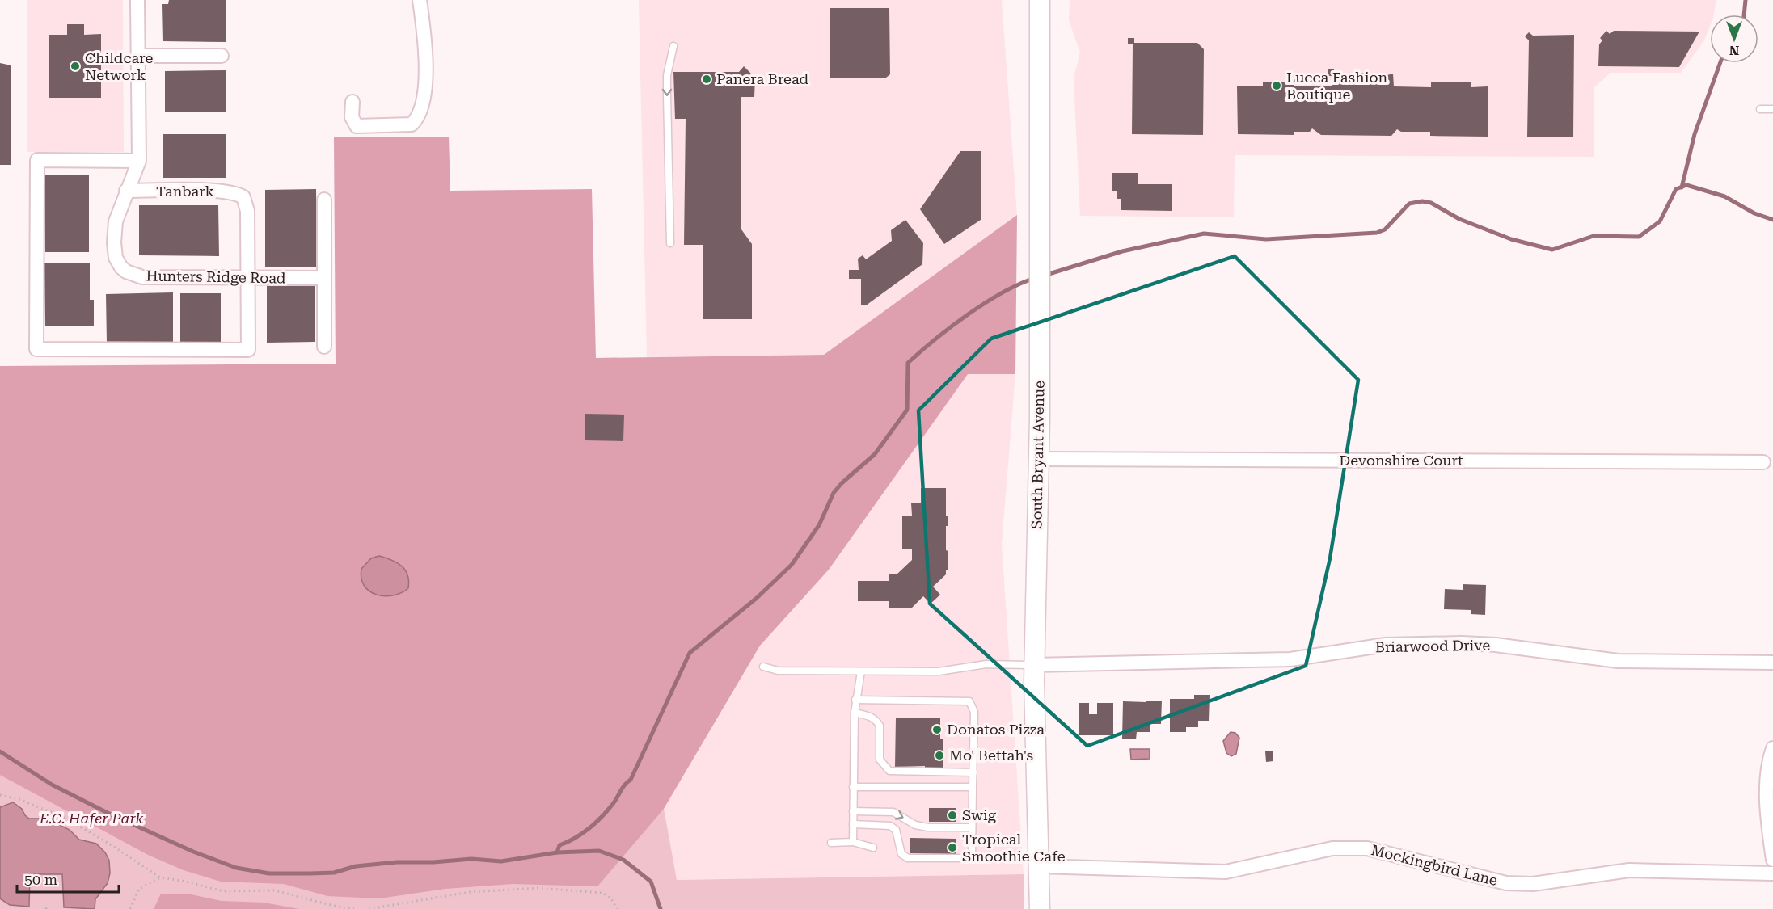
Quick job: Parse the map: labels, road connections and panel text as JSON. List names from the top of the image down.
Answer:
{
  "streets": {
    "main road": ["South Bryant Avenue"],
    "street": [
      "Tanbark",
      "Hunters Ridge Road",
      "Devonshire Court",
      "Briarwood Drive",
      "Mockingbird Lane"
    ]
  },
  "crossings": [
    ["Tanbark", "Hunters Ridge Road"],
    ["South Bryant Avenue", "Devonshire Court"],
    ["South Bryant Avenue", "Briarwood Drive"],
    ["South Bryant Avenue", "Mockingbird Lane"]
  ],
  "parks": ["E.C. Hafer Park"],
  "places": [
    "Childcare Network",
    "Panera Bread",
    "Lucca Fashion Boutique",
    "Donatos Pizza",
    "Mo' Bettah's",
    "Swig",
    "Tropical Smoothie Cafe"
  ],
  "scale_bar": "50 m",
  "north": "bottom"
}
